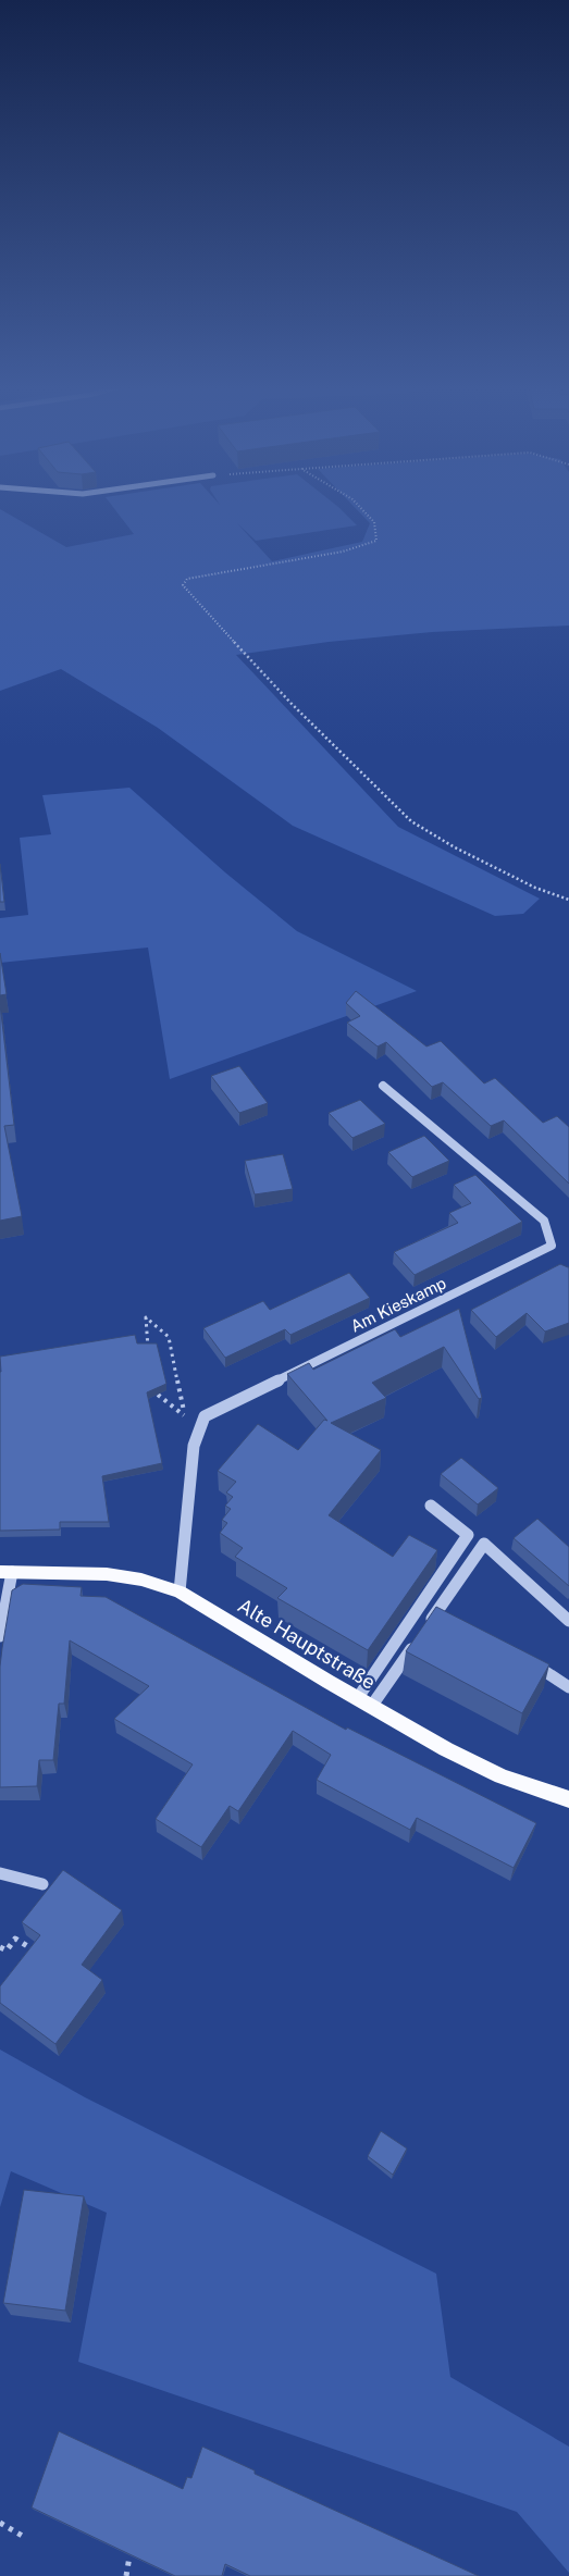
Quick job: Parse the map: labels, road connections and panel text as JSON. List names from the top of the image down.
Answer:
{
  "streets": {
    "main road": ["Alte Hauptstraße"],
    "street": ["Am Kieskamp"]
  },
  "crossings": [
    ["Am Kieskamp", "Alte Hauptstraße"]
  ]
}
